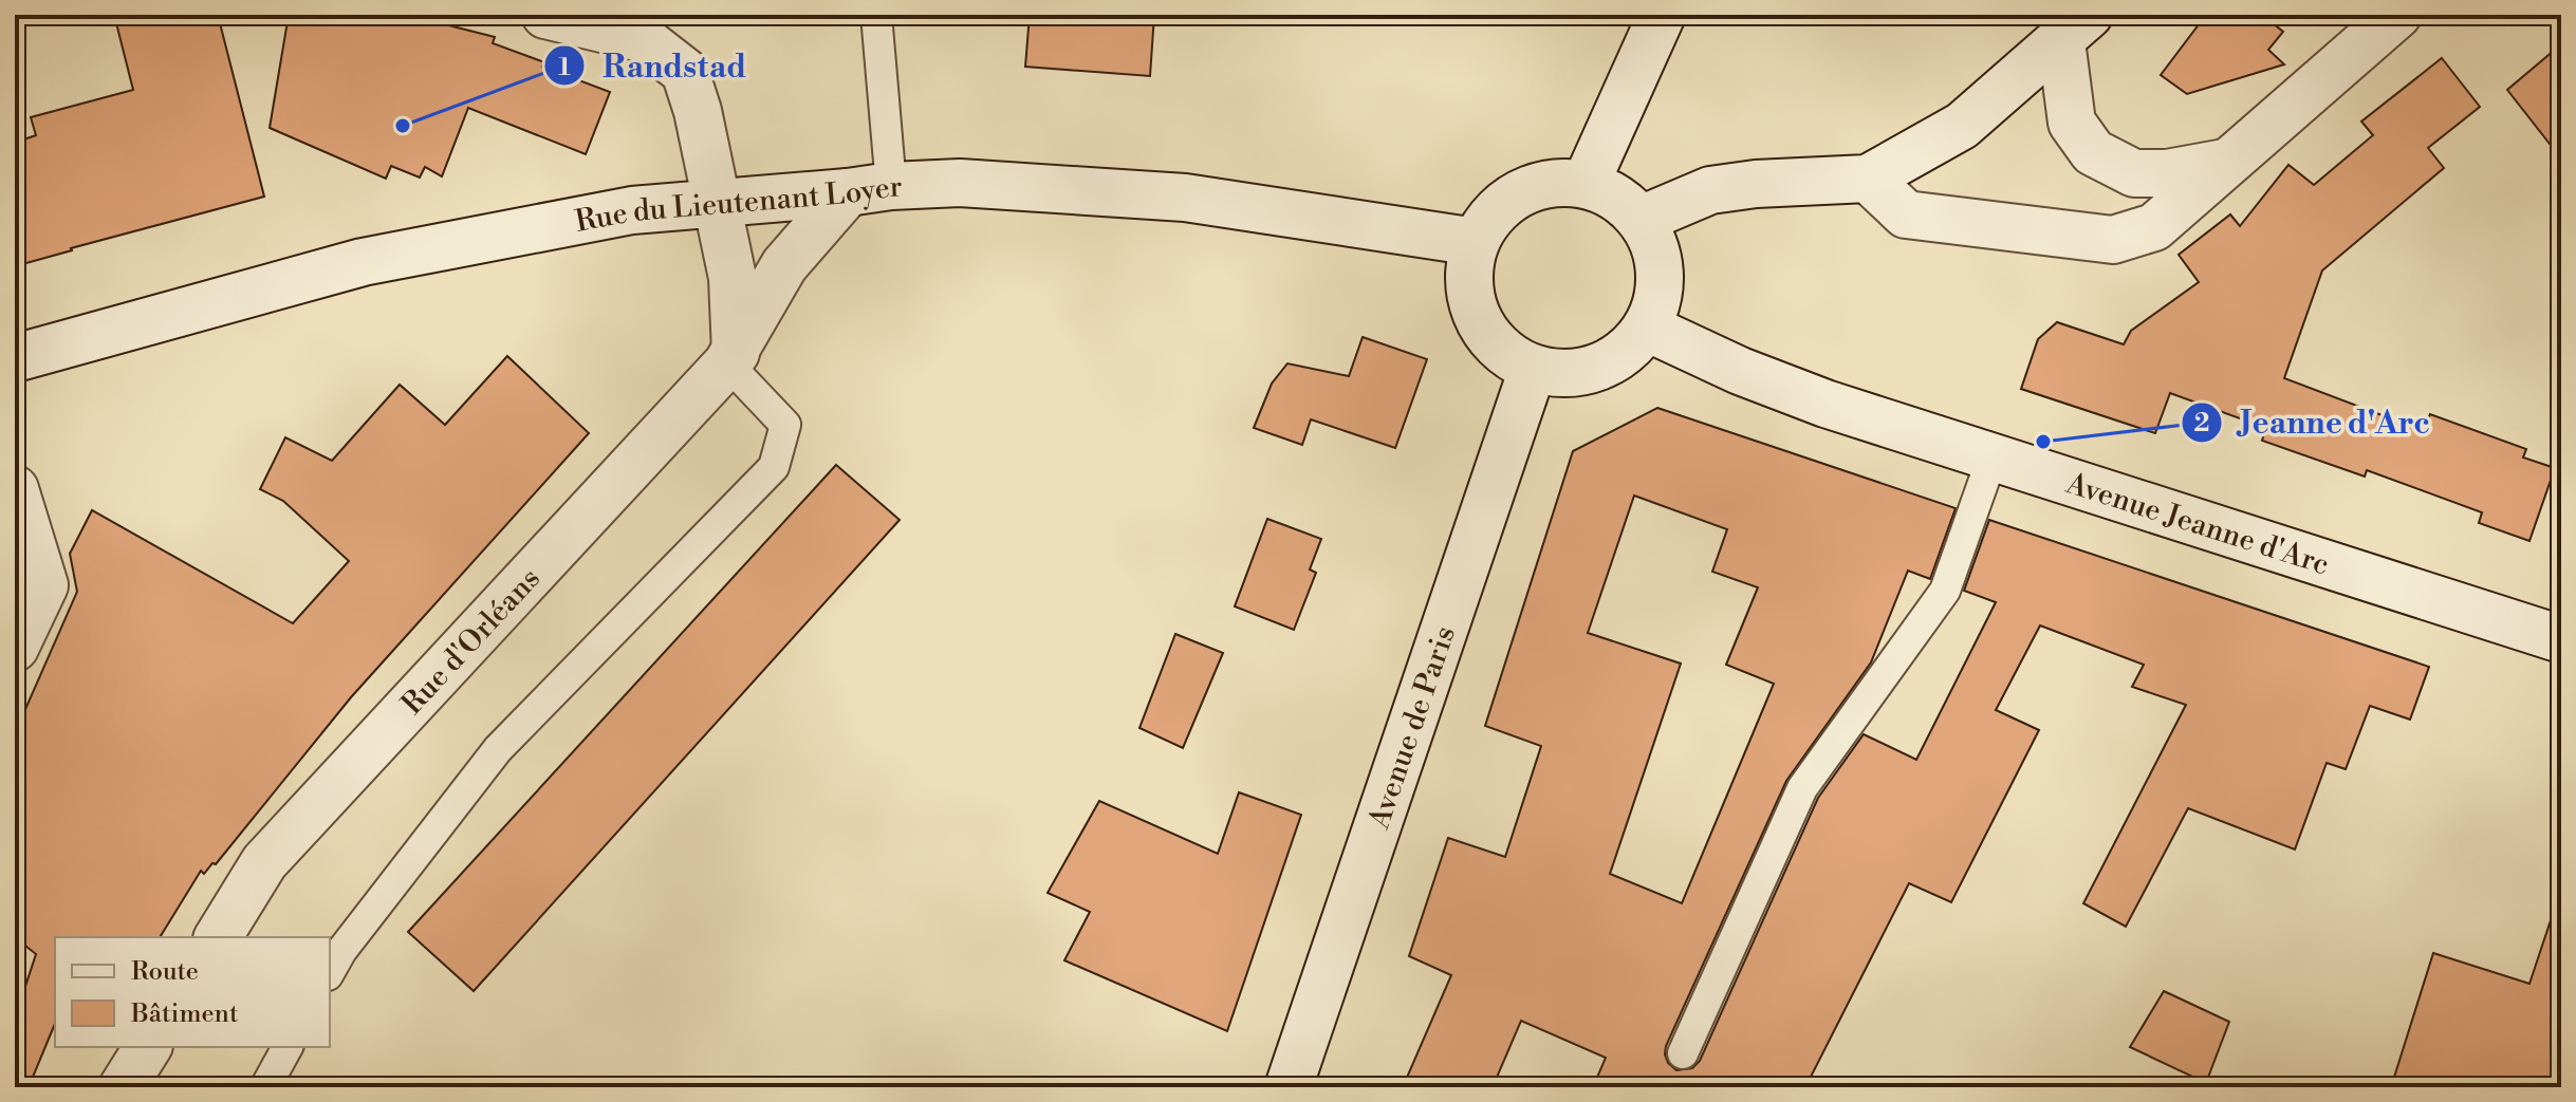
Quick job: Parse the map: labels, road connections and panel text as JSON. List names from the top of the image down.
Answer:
{
  "streets": {
    "main road": [
      "Rue du Lieutenant Loyer",
      "Avenue Jeanne d'Arc",
      "Rue d'Orléans",
      "Avenue de Paris"
    ]
  },
  "crossings": [
    ["Rue du Lieutenant Loyer", "Avenue Jeanne d'Arc"],
    ["Rue du Lieutenant Loyer", "Rue d'Orléans"],
    ["Rue du Lieutenant Loyer", "Avenue de Paris"],
    ["Avenue Jeanne d'Arc", "Avenue de Paris"]
  ],
  "places": ["Randstad", "Jeanne d'Arc"],
  "legend": ["Route", "Bâtiment"]
}
